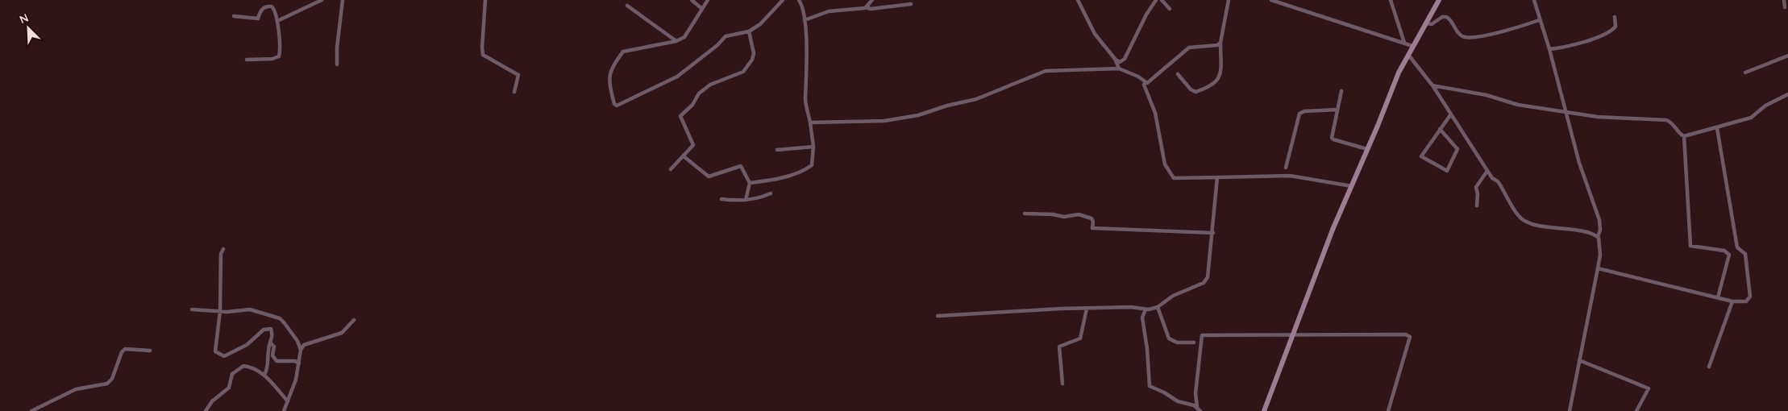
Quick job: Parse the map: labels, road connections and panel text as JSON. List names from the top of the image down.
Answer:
{
  "north": "top left"
}
